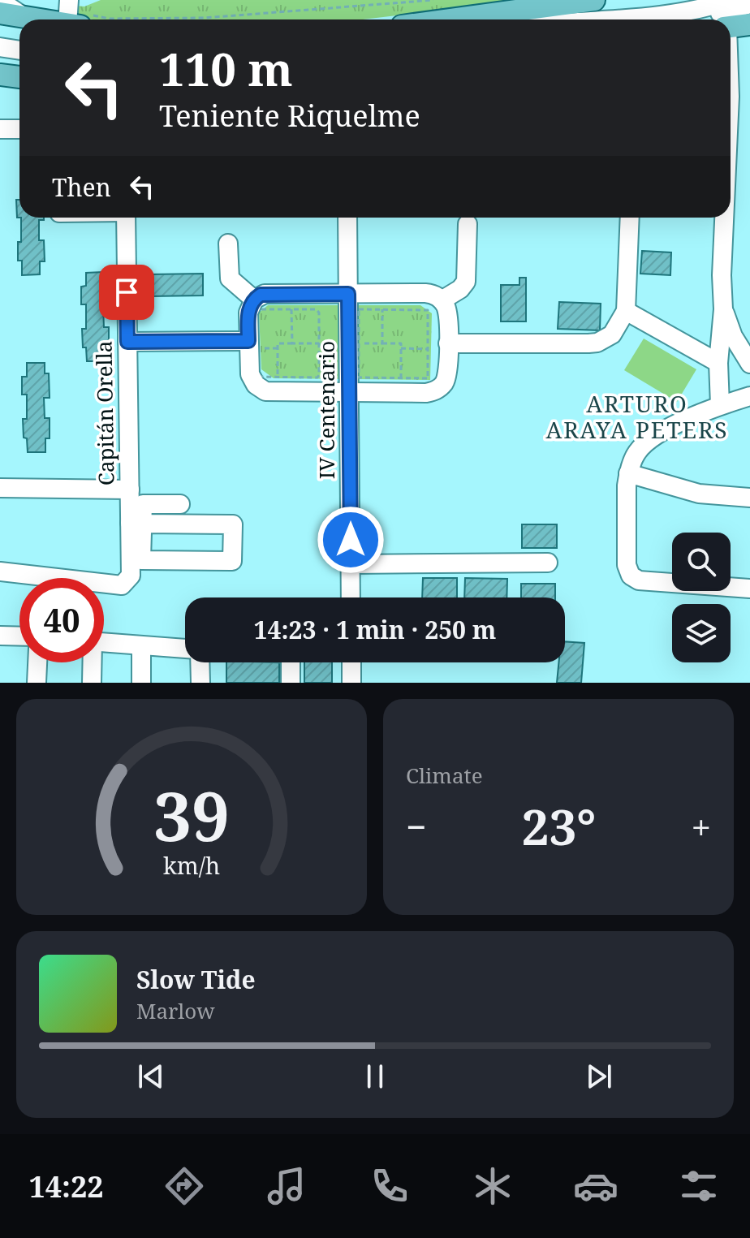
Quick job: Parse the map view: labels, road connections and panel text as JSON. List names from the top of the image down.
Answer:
{
  "streets": {
    "street": ["IV Centenario", "Capitán Orella"]
  },
  "districts": ["ARTURO ARAYA PETERS"],
  "page": {
    "turn": ["110 m", "Teniente Riquelme"],
    "then": "Then",
    "limit": "40",
    "trip": "14:23 · 1 min · 250 m",
    "tile": "Climate",
    "heat": ["−", "23°", "+"],
    "song": ["Slow Tide", "Marlow"],
    "tabs": "14:22",
    "gauge": ["39", "km/h"]
  }
}
